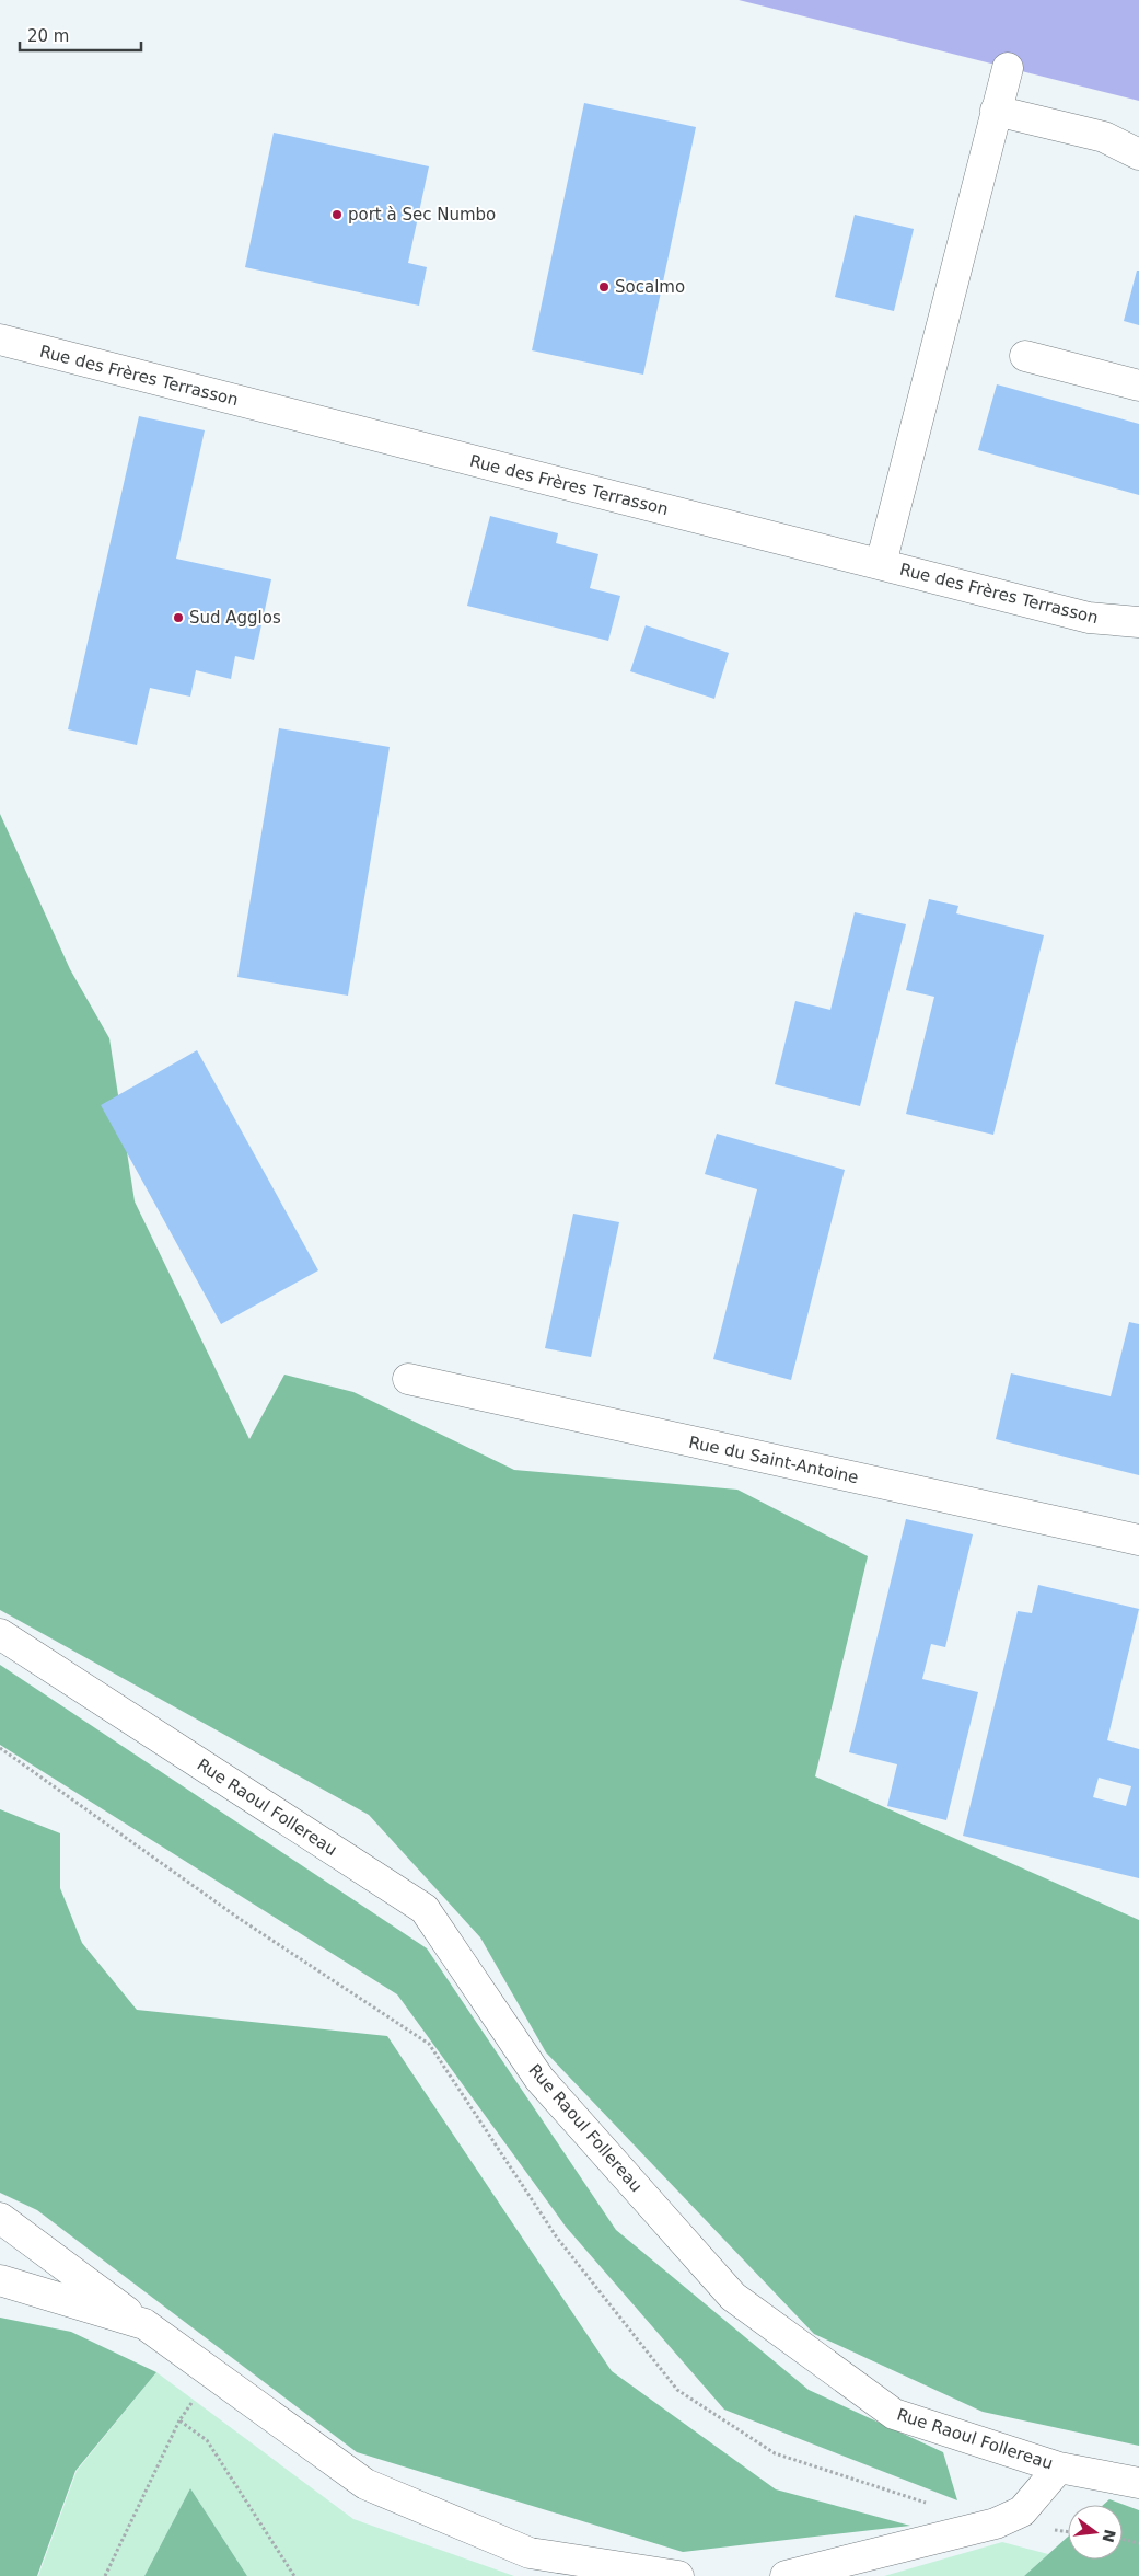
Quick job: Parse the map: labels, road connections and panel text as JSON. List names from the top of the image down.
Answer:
{
  "streets": {
    "street": ["Rue des Frères Terrasson", "Rue du Saint-Antoine", "Rue Raoul Follereau"]
  },
  "places": ["port à Sec Numbo", "Socalmo", "Sud Agglos"],
  "scale_bar": "20 m",
  "north": "right"
}
